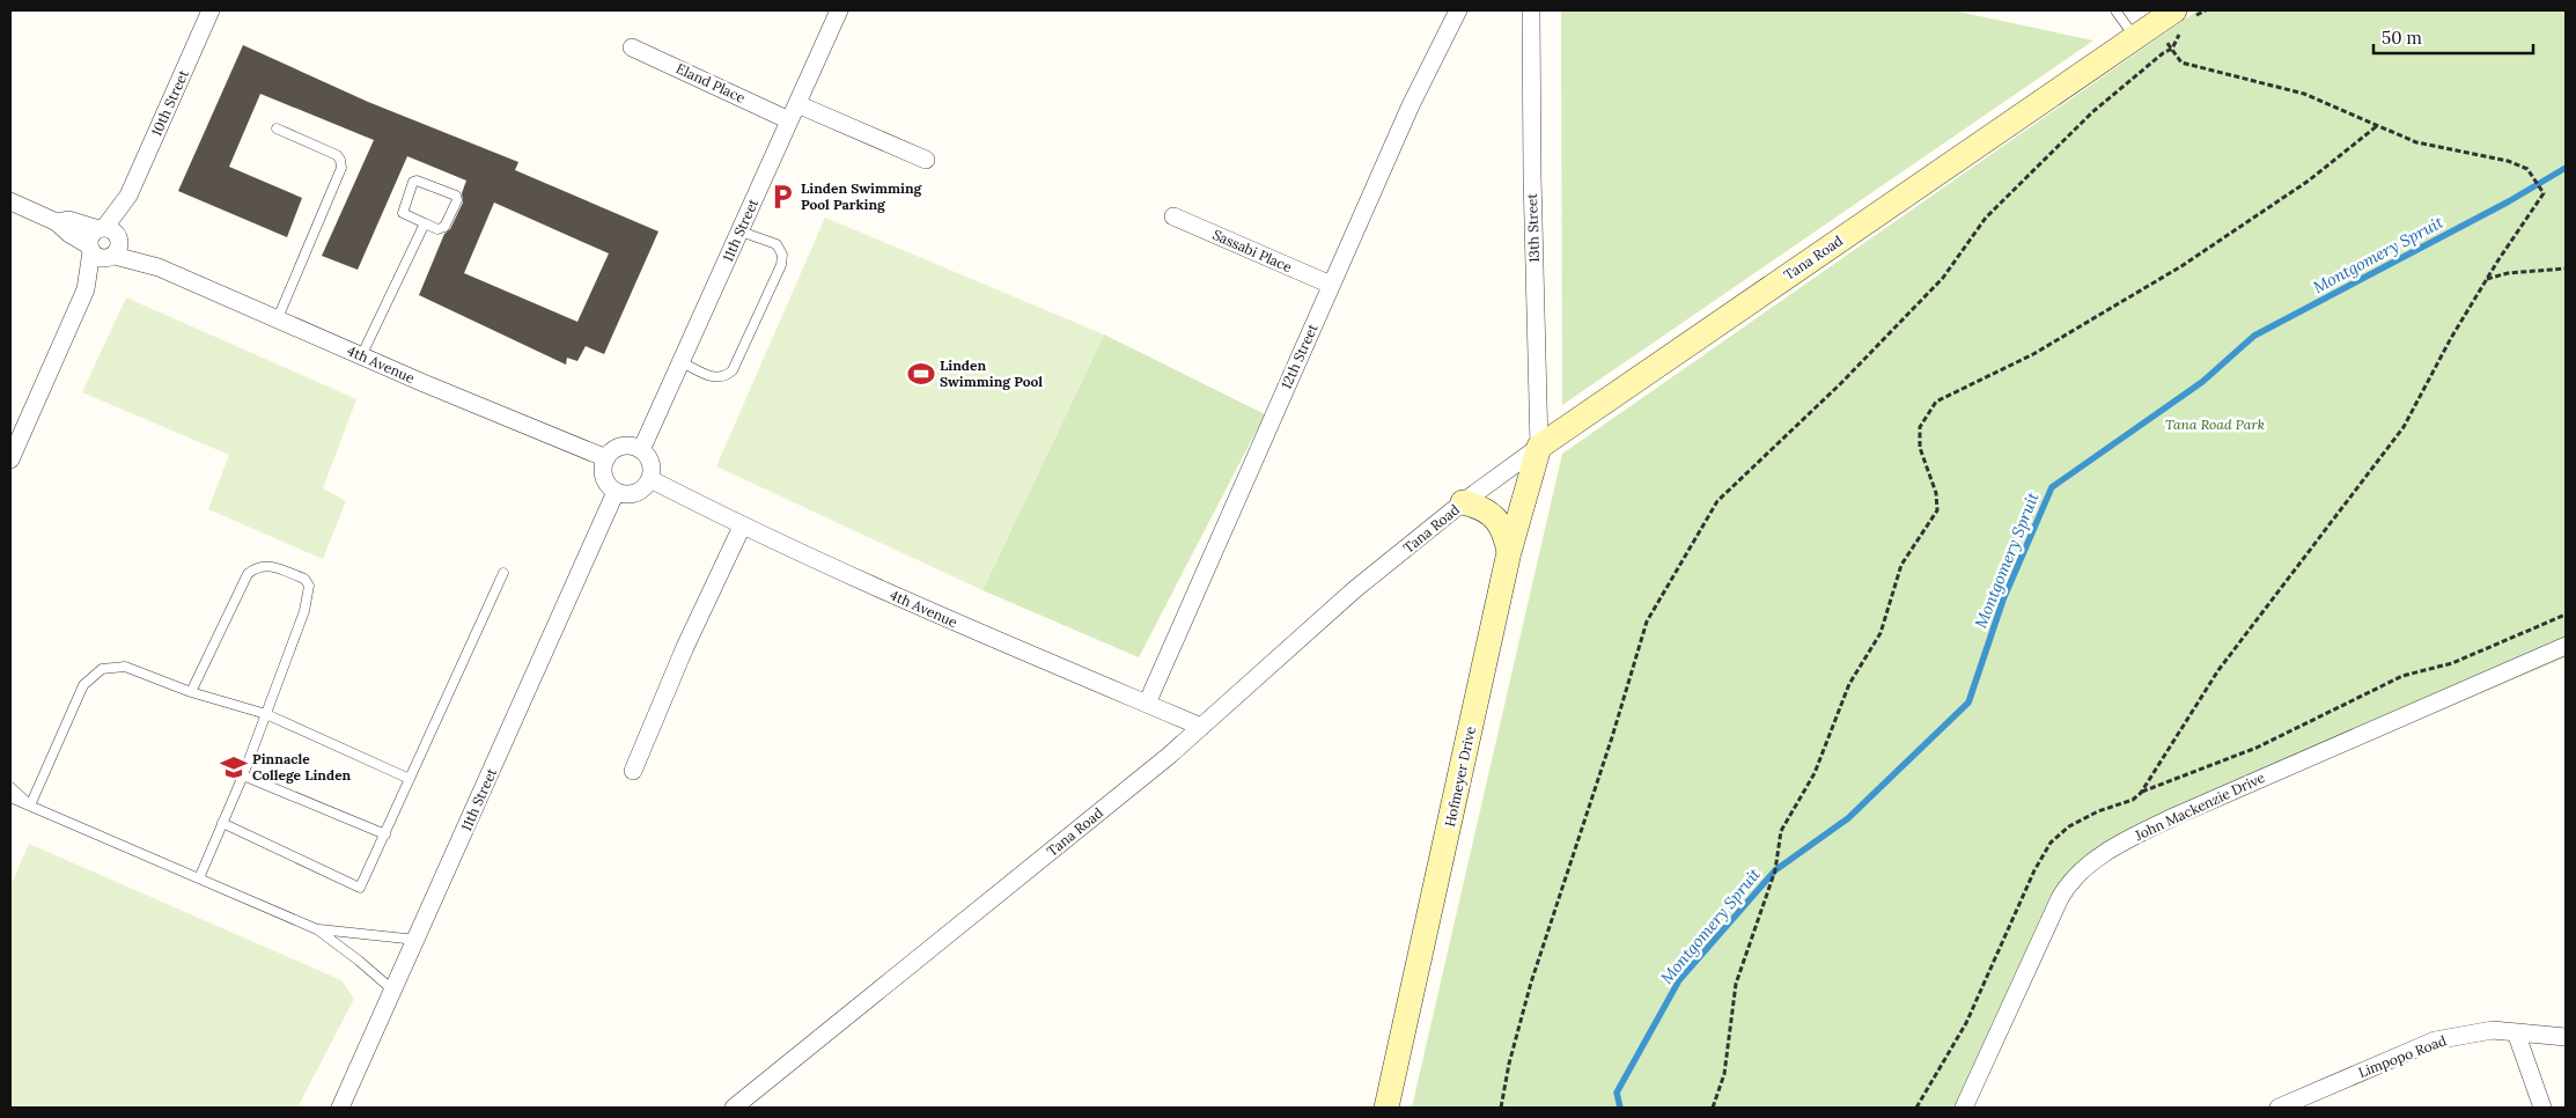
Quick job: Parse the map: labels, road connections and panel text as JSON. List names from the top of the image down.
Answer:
{
  "streets": {
    "main road": ["Tana Road", "Hofmeyer Drive"],
    "street": [
      "Eland Place",
      "10th Street",
      "13th Street",
      "11th Street",
      "Sassabi Place",
      "12th Street",
      "4th Avenue",
      "John Mackenzie Drive",
      "Limpopo Road"
    ]
  },
  "crossings": [
    ["Eland Place", "11th Street"],
    ["10th Street", "4th Avenue"],
    ["13th Street", "Tana Road"],
    ["13th Street", "Hofmeyer Drive"],
    ["11th Street", "4th Avenue"],
    ["Sassabi Place", "12th Street"],
    ["Tana Road", "4th Avenue"],
    ["Tana Road", "Hofmeyer Drive"],
    ["12th Street", "4th Avenue"]
  ],
  "water": ["Montgomery Spruit"],
  "parks": ["Tana Road Park"],
  "places": {
    "parking": ["Linden Swimming Pool Parking"],
    "sports": ["Linden Swimming Pool"],
    "school or university": ["Pinnacle College Linden"]
  },
  "scale_bar": "50 m"
}
